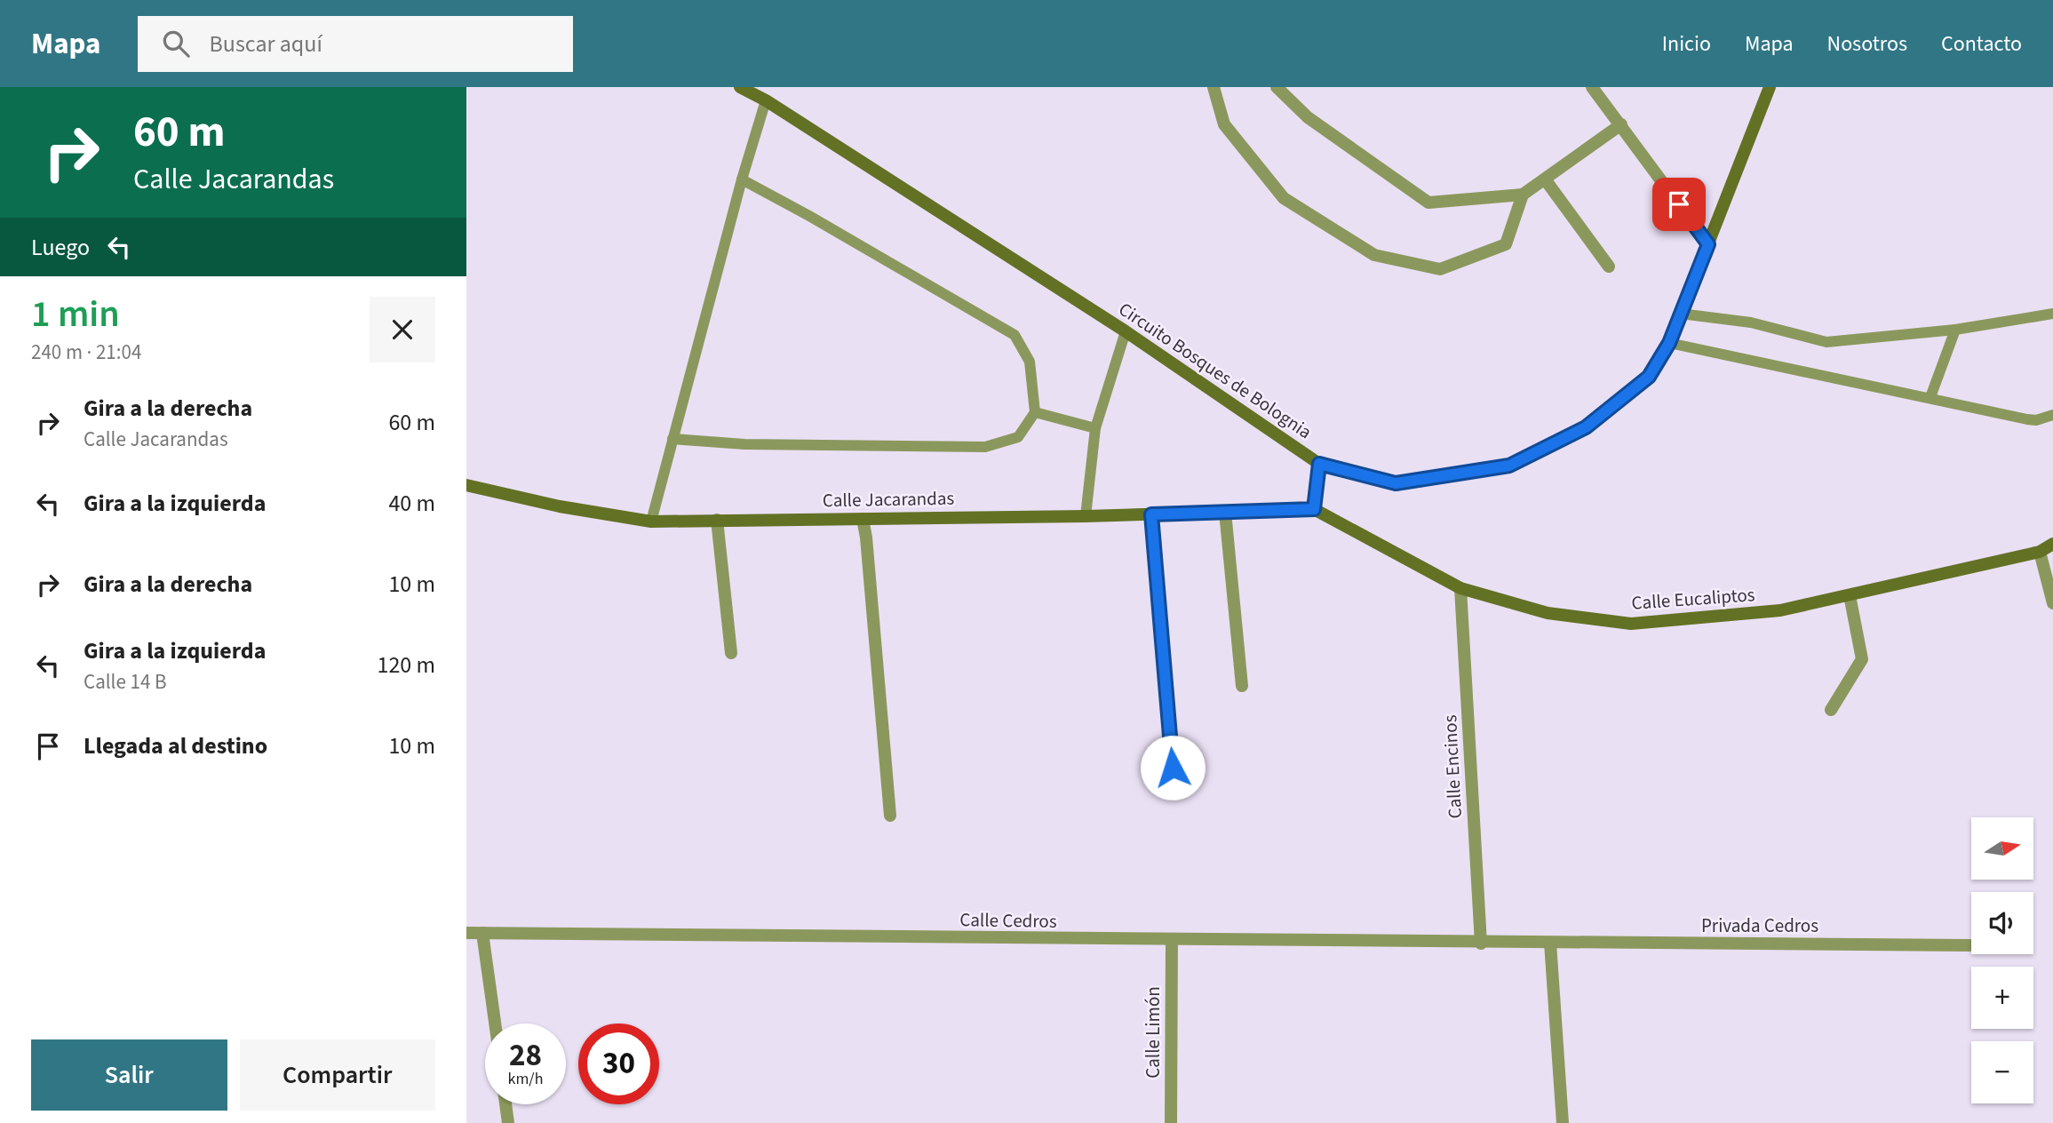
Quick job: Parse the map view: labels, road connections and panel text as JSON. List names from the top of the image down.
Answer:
{
  "streets": {
    "main road": ["Circuito Bosques de Bolognia", "Calle Jacarandas", "Calle Eucaliptos"],
    "street": [
      "Calle Encinos",
      "Calle Cedros",
      "Privada Cedros",
      "Calle Limón"
    ]
  },
  "crossings": [
    ["Calle Jacarandas", "Calle Eucaliptos"],
    ["Calle Eucaliptos", "Calle Encinos"],
    ["Calle Encinos", "Calle Cedros"],
    ["Calle Cedros", "Privada Cedros"],
    ["Calle Cedros", "Calle Limón"]
  ],
  "north": "right",
  "page": {
    "header": "Mapa",
    "search": "Buscar aquí",
    "nav": [
      "Inicio",
      "Mapa",
      "Nosotros",
      "Contacto"
    ],
    "turn": ["60 m", "Calle Jacarandas"],
    "then": "Luego",
    "heading": ["1 min", "240 m · 21:04"],
    "list": [
      {
        "name": "Gira a la derecha",
        "note": "Calle Jacarandas",
        "value": "60 m"
      },
      {
        "name": "Gira a la izquierda",
        "value": "40 m"
      },
      {
        "name": "Gira a la derecha",
        "value": "10 m"
      },
      {
        "name": "Gira a la izquierda",
        "note": "Calle 14 B",
        "value": "120 m"
      },
      {
        "name": "Llegada al destino",
        "value": "10 m"
      }
    ],
    "map_buttons": ["+", "−"],
    "speed": "28 km/h",
    "limit": "30",
    "buttons": ["Salir", "Compartir"]
  }
}
